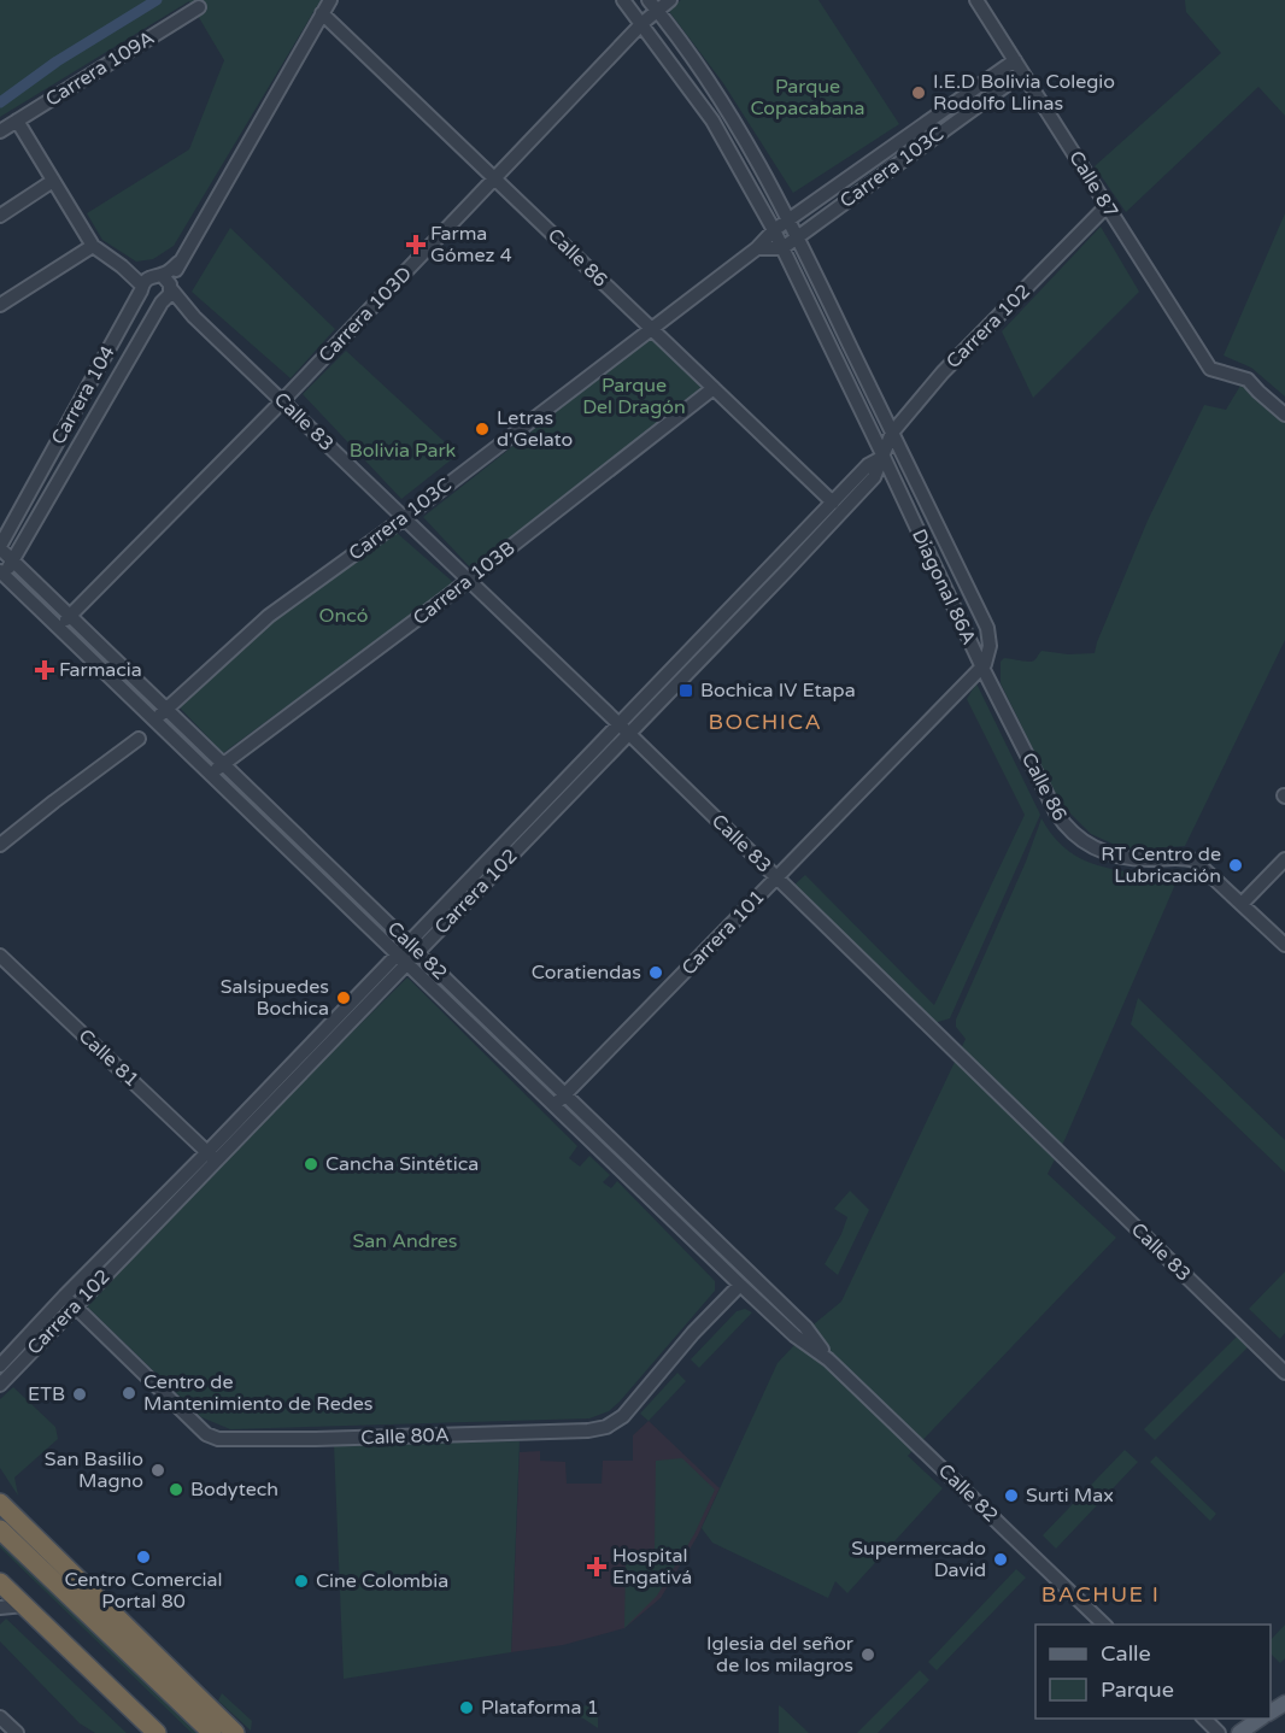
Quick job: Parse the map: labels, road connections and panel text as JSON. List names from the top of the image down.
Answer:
{
  "streets": {
    "street": [
      "Carrera 109A",
      "Carrera 103C",
      "Calle 87",
      "Calle 86",
      "Carrera 103D",
      "Carrera 102",
      "Carrera 104",
      "Calle 83",
      "Carrera 103B",
      "Diagonal 86A",
      "Carrera 101",
      "Calle 82",
      "Calle 81",
      "Calle 80A"
    ]
  },
  "crossings": [
    ["Carrera 103C", "Calle 87"],
    ["Carrera 103C", "Calle 86"],
    ["Carrera 103C", "Calle 83"],
    ["Carrera 103C", "Diagonal 86A"],
    ["Carrera 103C", "Calle 82"],
    ["Calle 87", "Carrera 102"],
    ["Calle 86", "Carrera 103D"],
    ["Calle 86", "Carrera 102"],
    ["Calle 86", "Carrera 104"],
    ["Calle 86", "Carrera 103B"],
    ["Calle 86", "Diagonal 86A"],
    ["Calle 86", "Carrera 101"],
    ["Carrera 103D", "Calle 83"],
    ["Carrera 103D", "Diagonal 86A"],
    ["Carrera 103D", "Calle 82"],
    ["Carrera 102", "Calle 83"],
    ["Carrera 102", "Diagonal 86A"],
    ["Carrera 102", "Calle 82"],
    ["Carrera 102", "Calle 81"],
    ["Carrera 102", "Calle 80A"],
    ["Carrera 104", "Calle 83"],
    ["Carrera 104", "Calle 82"],
    ["Calle 83", "Carrera 103B"],
    ["Calle 83", "Carrera 101"],
    ["Carrera 103B", "Calle 82"],
    ["Diagonal 86A", "Carrera 101"],
    ["Carrera 101", "Calle 82"],
    ["Calle 82", "Calle 80A"]
  ],
  "districts": ["BOCHICA", "BACHUE I"],
  "parks": [
    "Parque Copacabana",
    "Parque Del Dragón",
    "Bolivia Park",
    "Oncó",
    "San Andres"
  ],
  "places": {
    "other": [
      "I.E.D Bolivia Colegio Rodolfo Llinas",
      "Letras d'Gelato",
      "RT Centro de Lubricación",
      "Coratiendas",
      "Salsipuedes Bochica",
      "Cancha Sintética",
      "Centro de Mantenimiento de Redes",
      "ETB",
      "San Basilio Magno",
      "Bodytech",
      "Surti Max",
      "Centro Comercial Portal 80",
      "Supermercado David",
      "Cine Colombia",
      "Iglesia del señor de los milagros",
      "Plataforma 1"
    ],
    "health": ["Farma Gómez 4", "Farmacia", "Hospital Engativá"],
    "transit": ["Bochica IV Etapa"]
  },
  "legend": ["Calle", "Parque"]
}
